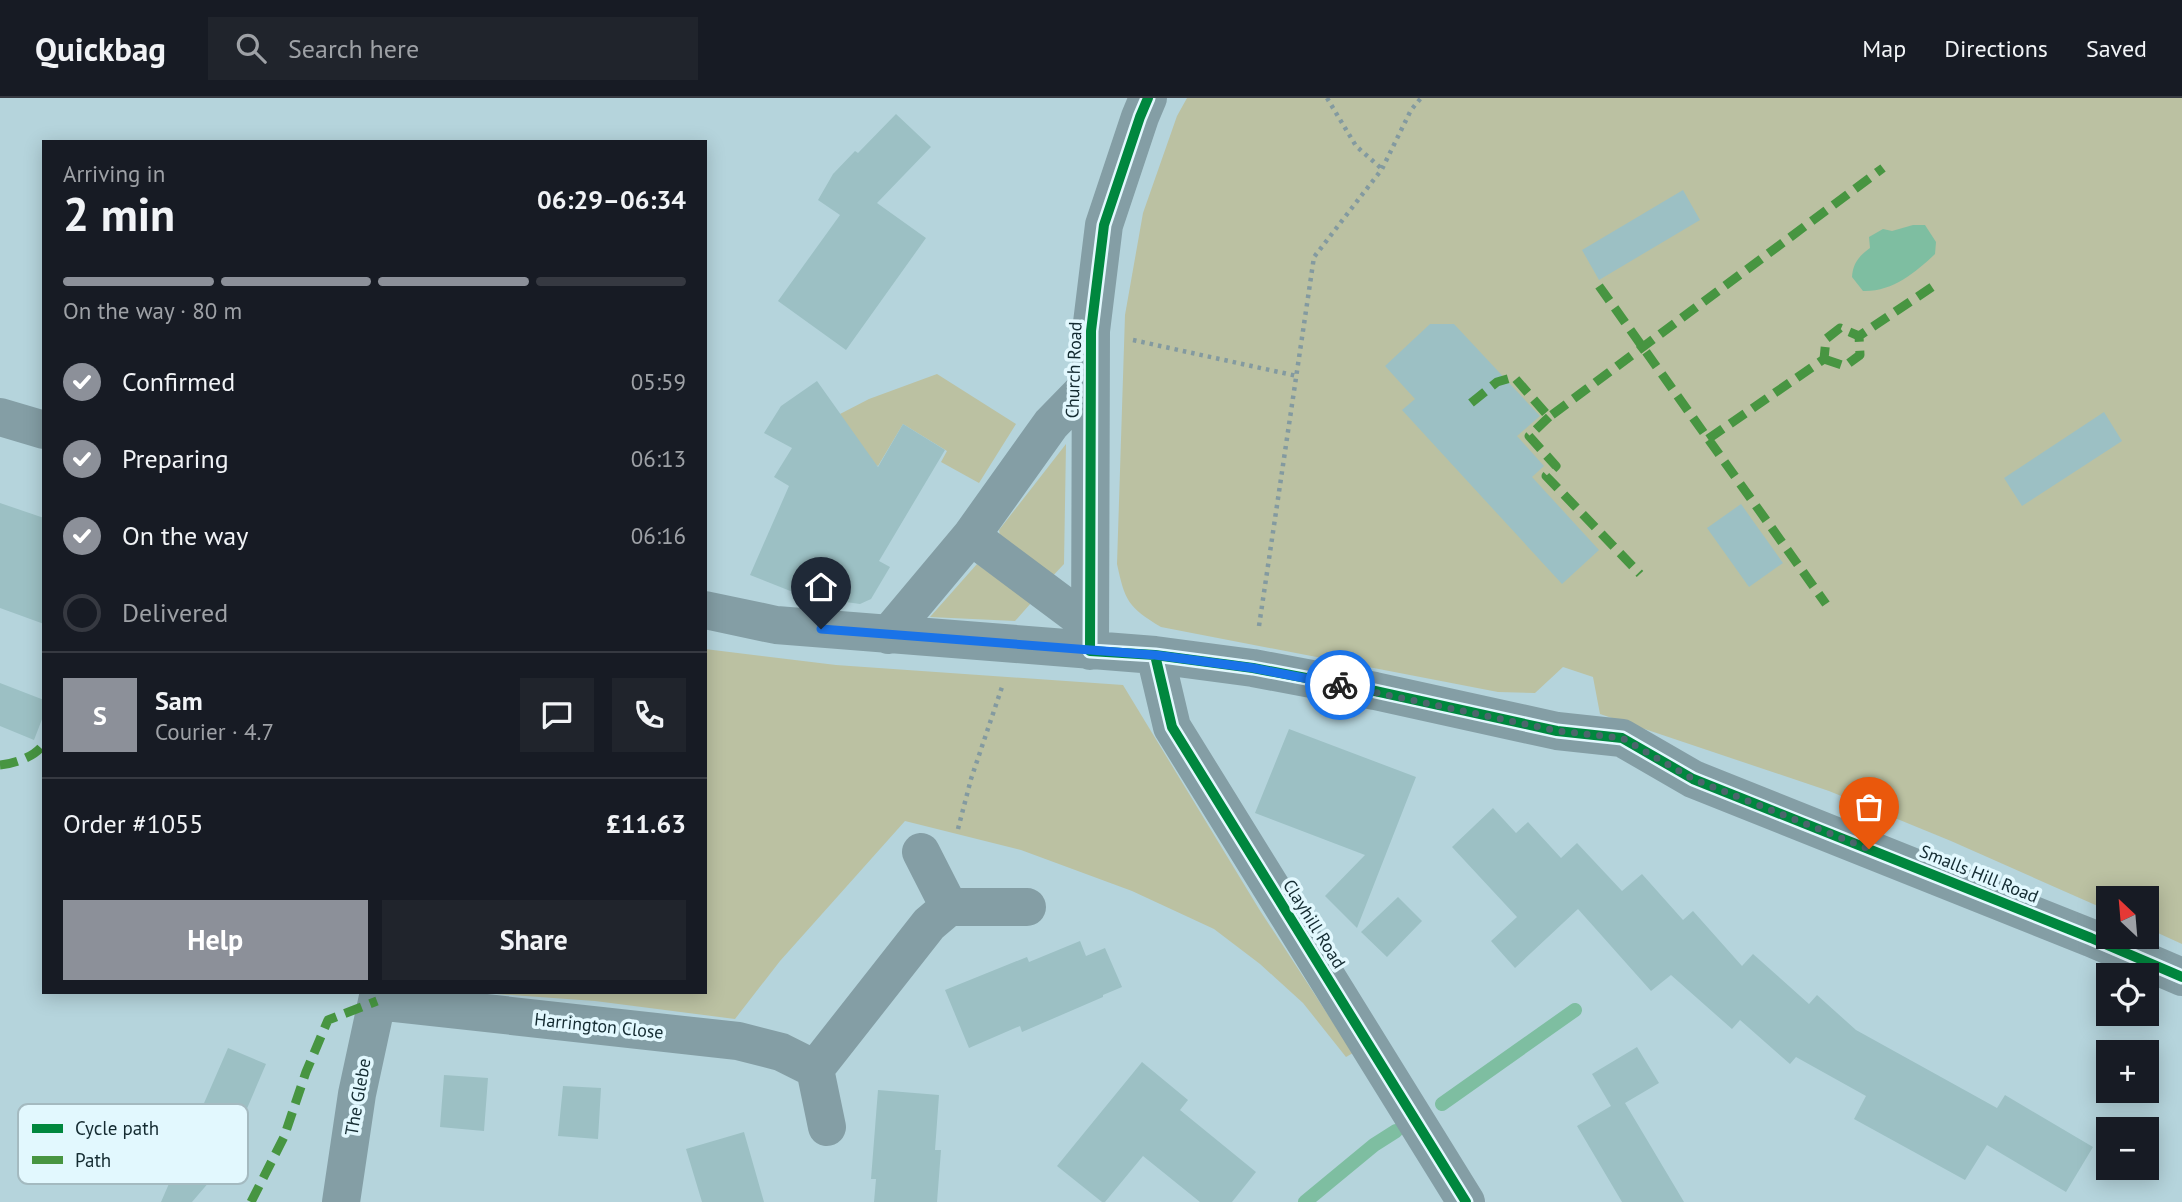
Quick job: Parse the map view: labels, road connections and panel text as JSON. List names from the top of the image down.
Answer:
{
  "streets": {
    "street": [
      "Church Road",
      "Smalls Hill Road",
      "Clayhill Road",
      "Harrington Close",
      "The Glebe"
    ]
  },
  "crossings": [
    ["Church Road", "Smalls Hill Road"],
    ["Smalls Hill Road", "Clayhill Road"],
    ["Harrington Close", "The Glebe"]
  ],
  "legend": ["Cycle path", "Path"],
  "north": "top left",
  "page": {
    "header": "Quickbag",
    "search": "Search here",
    "nav": ["Map", "Directions", "Saved"],
    "heading": ["2 min", "Arriving in", "06:29–06:34"],
    "panel": [
      "Sam",
      "Courier · 4.7",
      "Order #1055",
      "£11.63"
    ],
    "bar": "On the way · 80 m",
    "list": [
      ["Confirmed", "05:59"],
      ["Preparing", "06:13"],
      ["On the way", "06:16"],
      "Delivered"
    ],
    "round": "S",
    "map_buttons": ["+", "−"],
    "buttons": ["Help", "Share"]
  }
}
